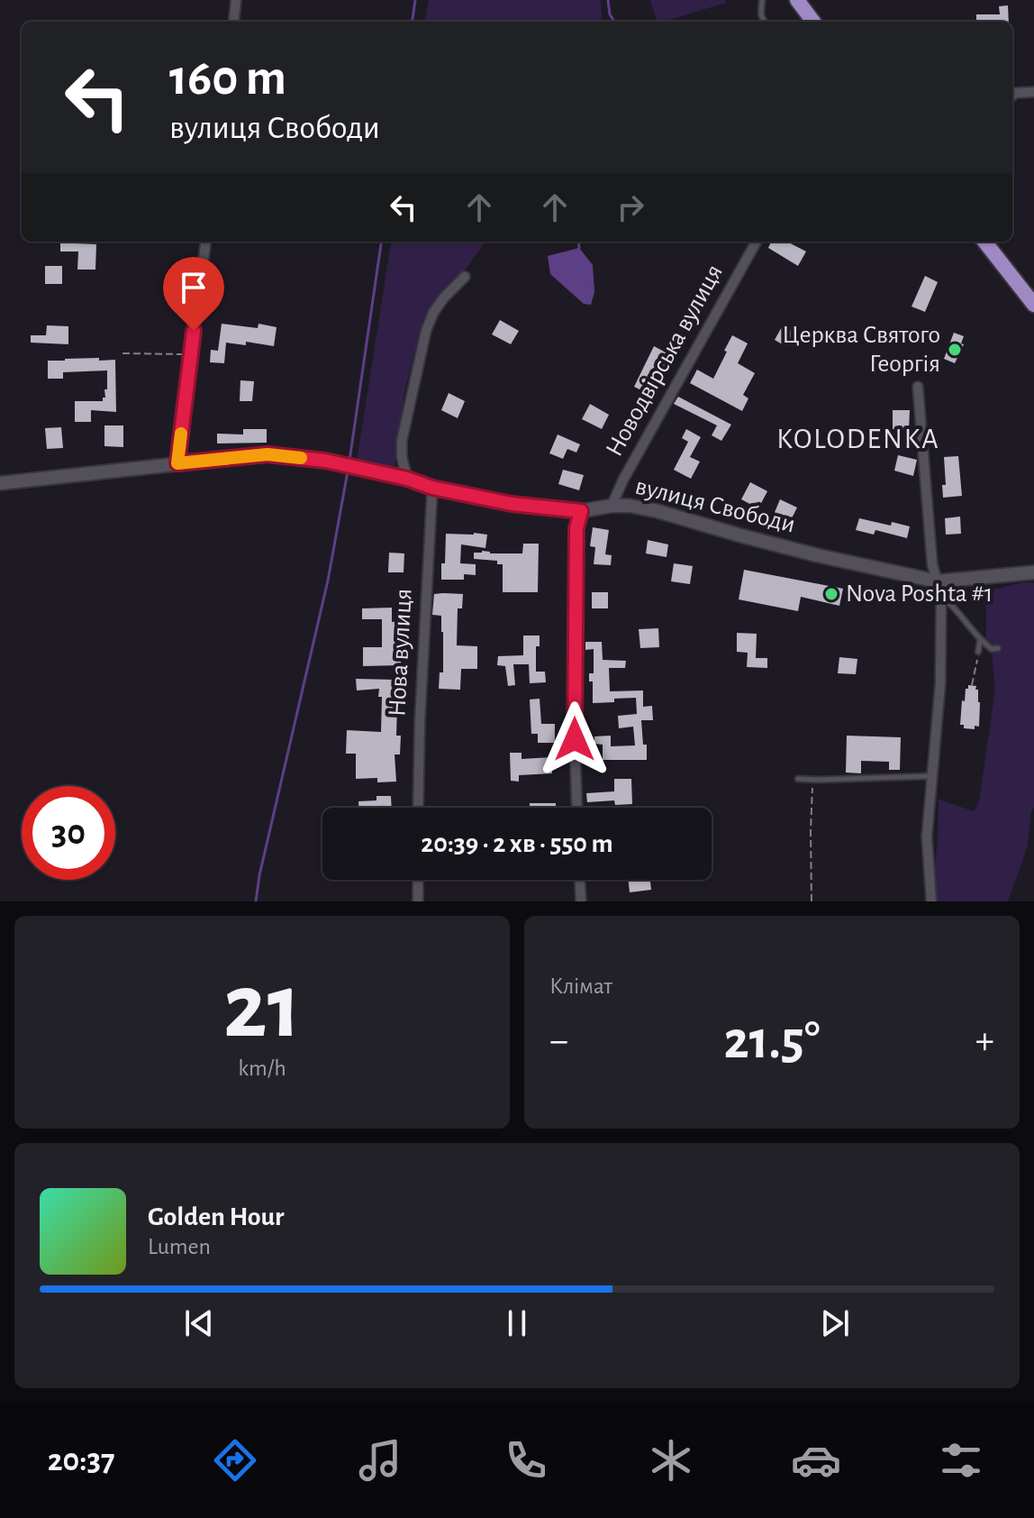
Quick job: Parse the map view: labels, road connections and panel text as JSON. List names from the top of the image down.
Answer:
{
  "streets": {
    "main road": ["вулиця Свободи"],
    "street": ["Новодвірська вулиця", "Нова вулиця"]
  },
  "crossings": [
    ["Новодвірська вулиця", "вулиця Свободи"],
    ["вулиця Свободи", "Нова вулиця"]
  ],
  "districts": ["KOLODENKA"],
  "places": ["Церква Святого Георгія", "Nova Poshta #1"],
  "page": {
    "turn": ["160 m", "вулиця Свободи"],
    "limit": "30",
    "trip": "20:39 · 2 хв · 550 m",
    "tile": [
      ["21", "km/h"],
      "Клімат"
    ],
    "heat": ["−", "21.5°", "+"],
    "song": ["Golden Hour", "Lumen"],
    "tabs": "20:37"
  }
}
